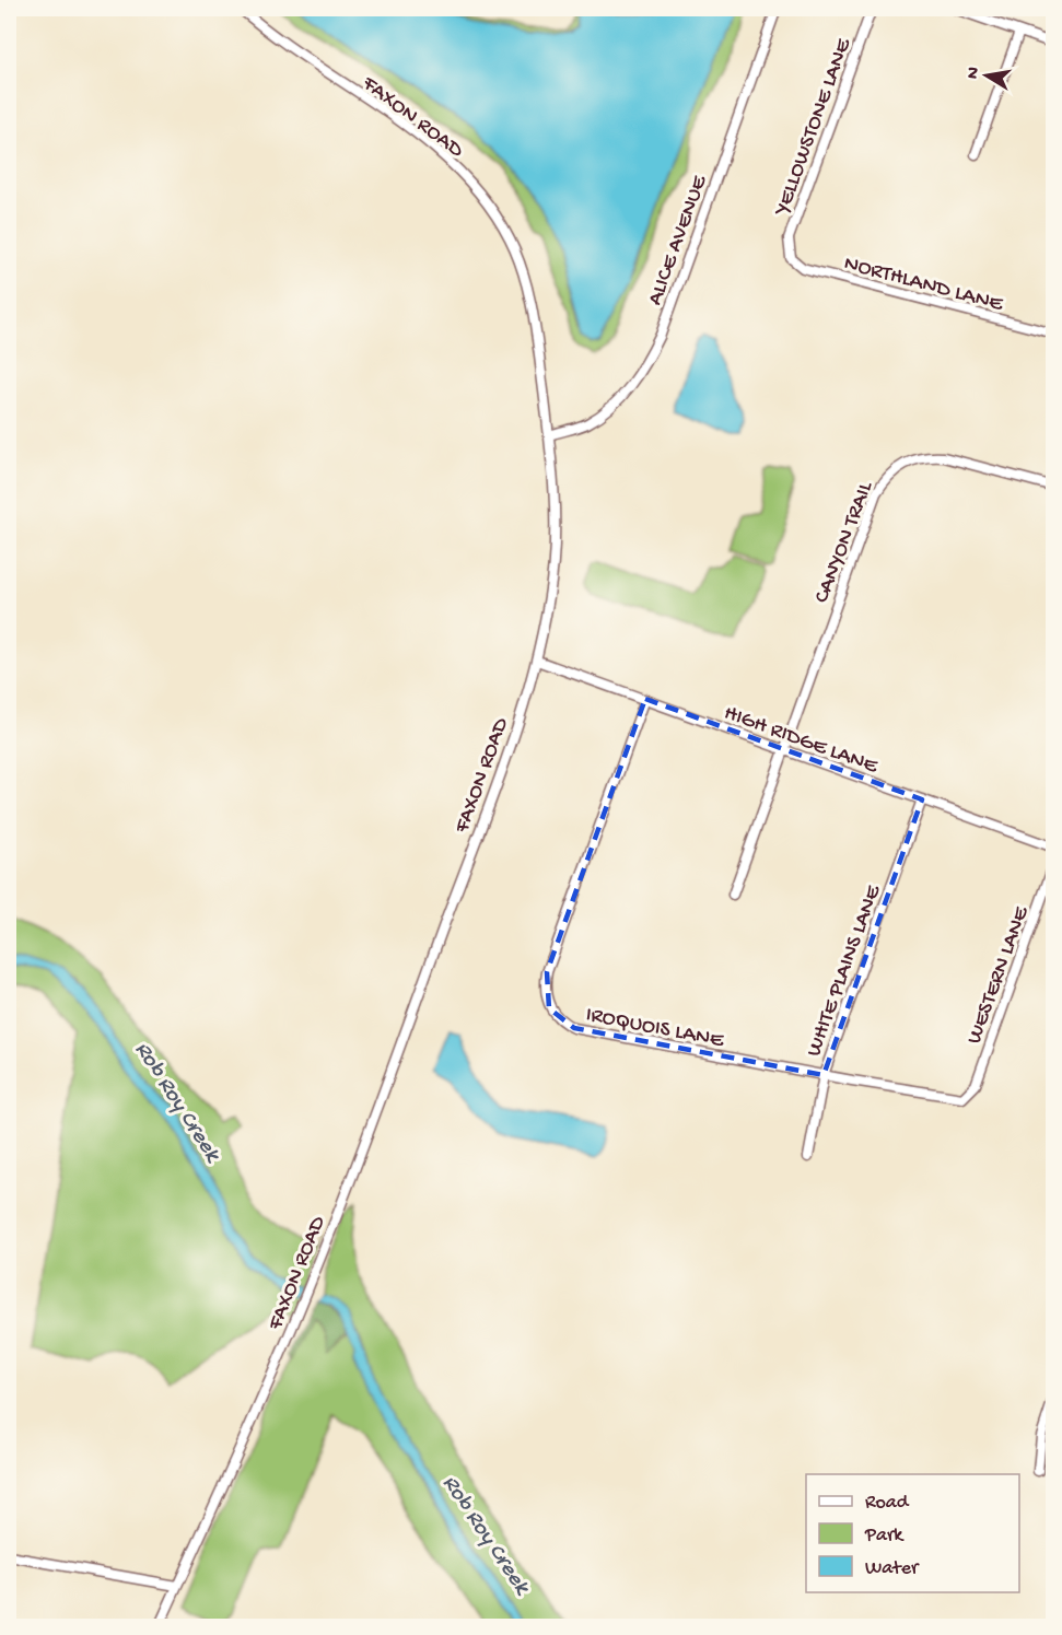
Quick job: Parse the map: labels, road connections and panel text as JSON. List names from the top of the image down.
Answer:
{
  "streets": {
    "street": [
      "FAXON ROAD",
      "YELLOWSTONE LANE",
      "ALICE AVENUE",
      "NORTHLAND LANE",
      "CANYON TRAIL",
      "HIGH RIDGE LANE",
      "WHITE PLAINS LANE",
      "WESTERN LANE",
      "IROQUOIS LANE"
    ]
  },
  "crossings": [
    ["FAXON ROAD", "ALICE AVENUE"],
    ["FAXON ROAD", "HIGH RIDGE LANE"],
    ["YELLOWSTONE LANE", "NORTHLAND LANE"],
    ["CANYON TRAIL", "HIGH RIDGE LANE"],
    ["HIGH RIDGE LANE", "WHITE PLAINS LANE"],
    ["HIGH RIDGE LANE", "IROQUOIS LANE"],
    ["WHITE PLAINS LANE", "IROQUOIS LANE"],
    ["WESTERN LANE", "IROQUOIS LANE"]
  ],
  "water": ["Rob Roy Creek"],
  "legend": ["Road", "Park", "Water"],
  "north": "left"
}
